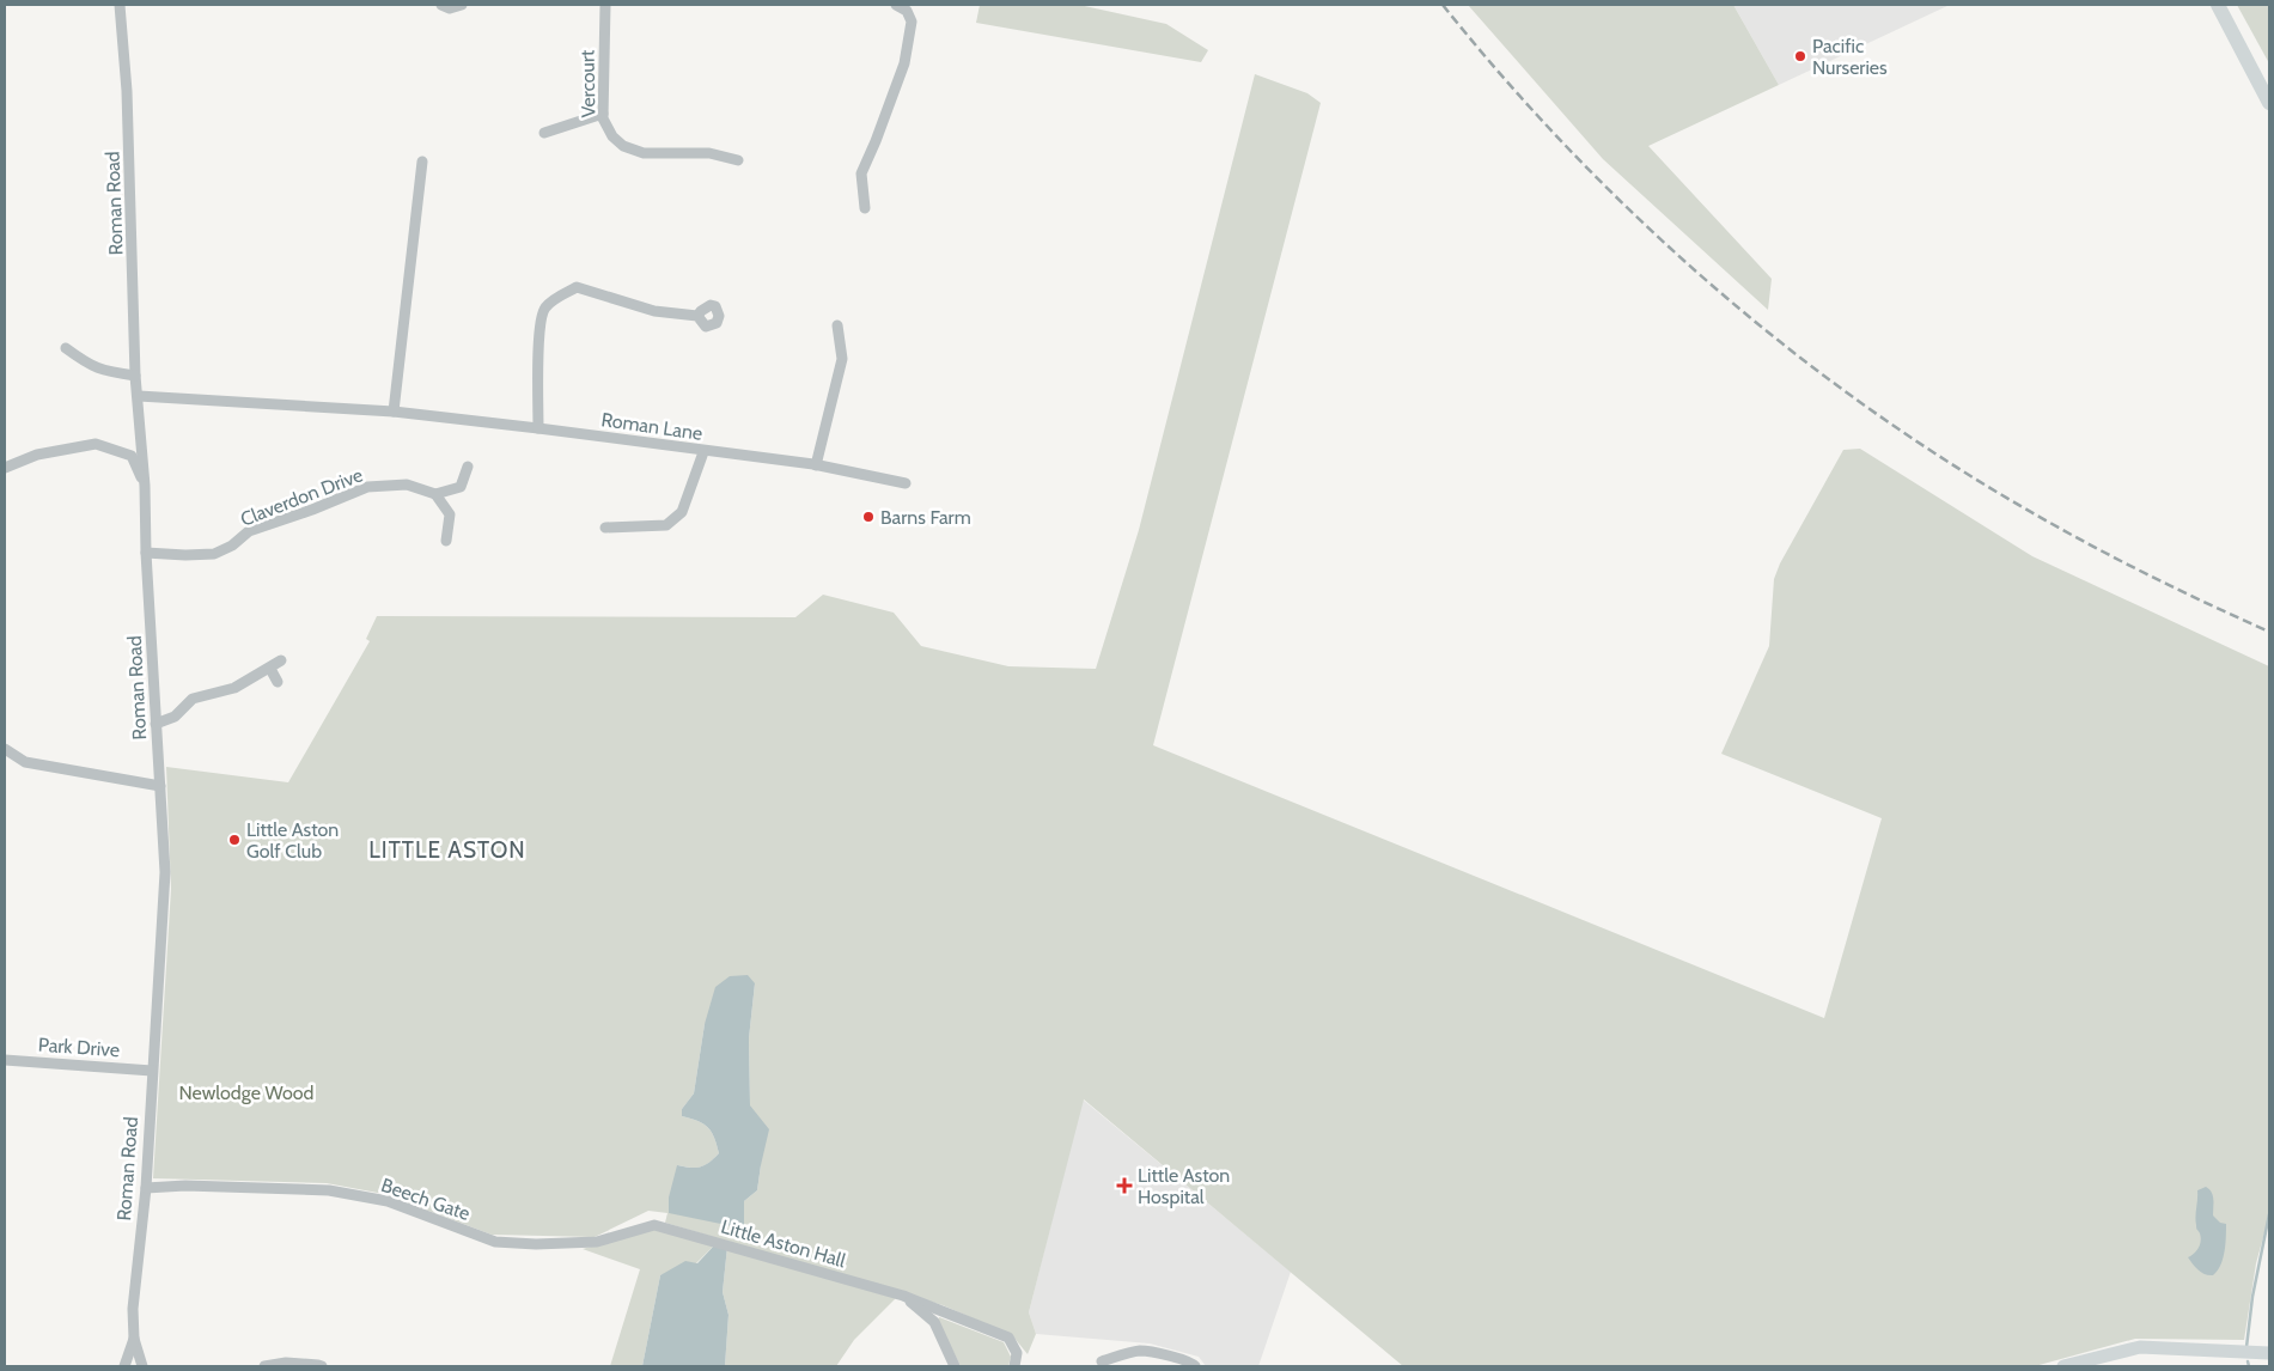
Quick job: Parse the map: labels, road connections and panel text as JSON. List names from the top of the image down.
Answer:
{
  "streets": {
    "street": [
      "Vercourt",
      "Roman Road",
      "Roman Lane",
      "Claverdon Drive",
      "Park Drive",
      "Beech Gate",
      "Little Aston Hall"
    ]
  },
  "crossings": [
    ["Roman Road", "Roman Lane"],
    ["Roman Road", "Claverdon Drive"],
    ["Roman Road", "Park Drive"],
    ["Roman Road", "Beech Gate"],
    ["Beech Gate", "Little Aston Hall"]
  ],
  "districts": ["LITTLE ASTON"],
  "parks": ["Newlodge Wood"],
  "places": {
    "other": ["Pacific Nurseries", "Barns Farm", "Little Aston Golf Club"],
    "health": ["Little Aston Hospital"]
  }
}
